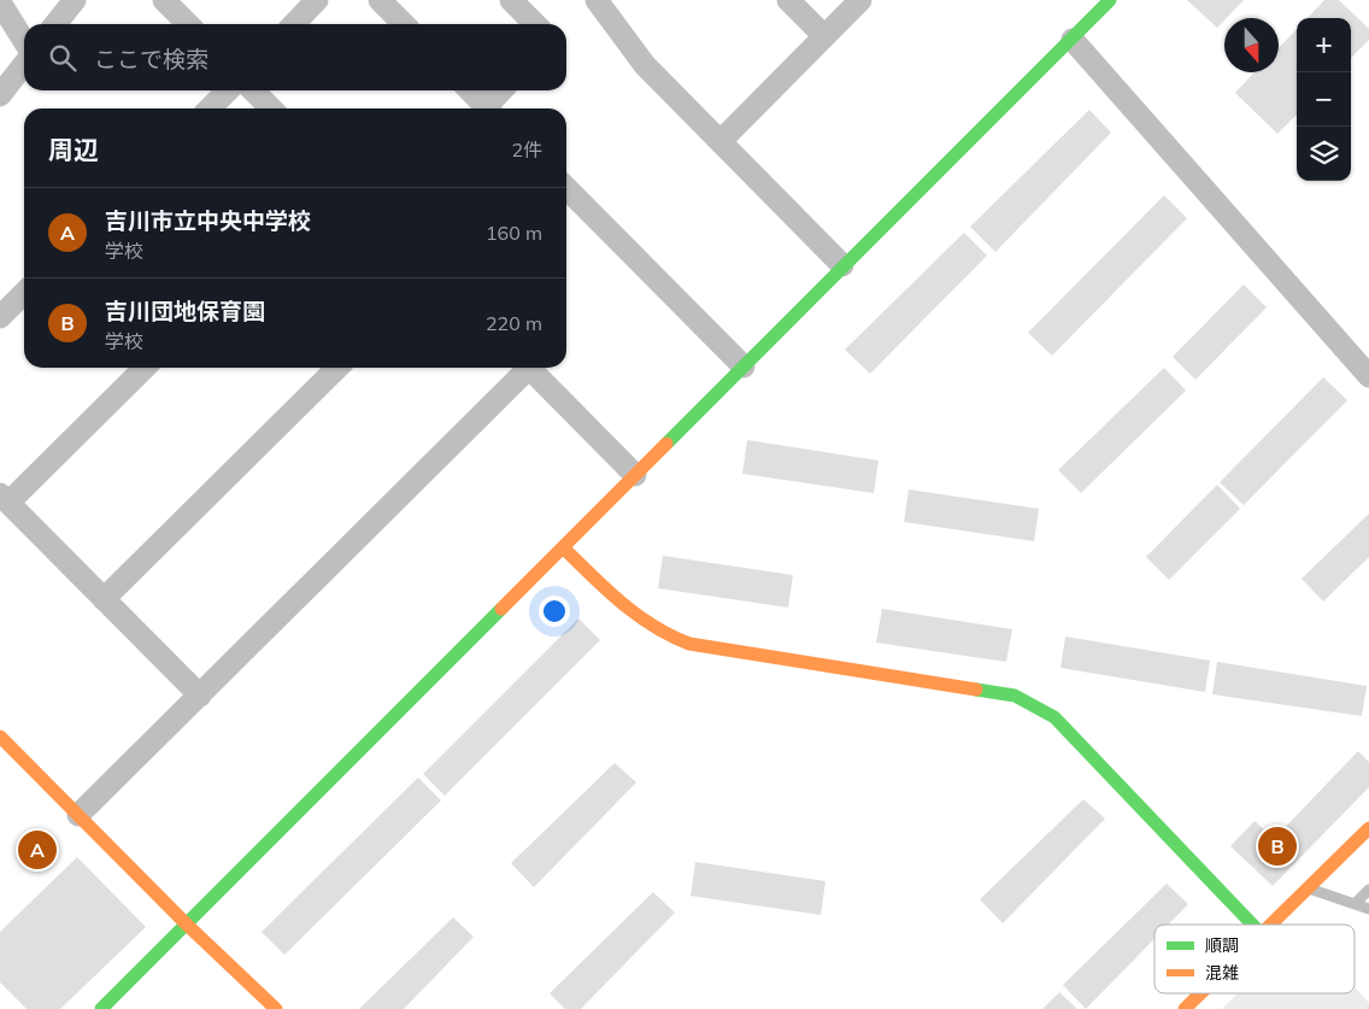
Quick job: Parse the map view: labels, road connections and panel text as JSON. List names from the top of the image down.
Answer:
{
  "legend": ["順調", "混雑"],
  "north": "bottom",
  "page": {
    "map_buttons": ["+", "−"],
    "search": "ここで検索",
    "heading": ["周辺", "2件"],
    "list": [
      {
        "mark": "A",
        "name": "吉川市立中央中学校",
        "note": "学校",
        "value": "160 m"
      },
      {
        "mark": "B",
        "name": "吉川団地保育園",
        "note": "学校",
        "value": "220 m"
      }
    ],
    "pins": ["B", "A"]
  }
}
